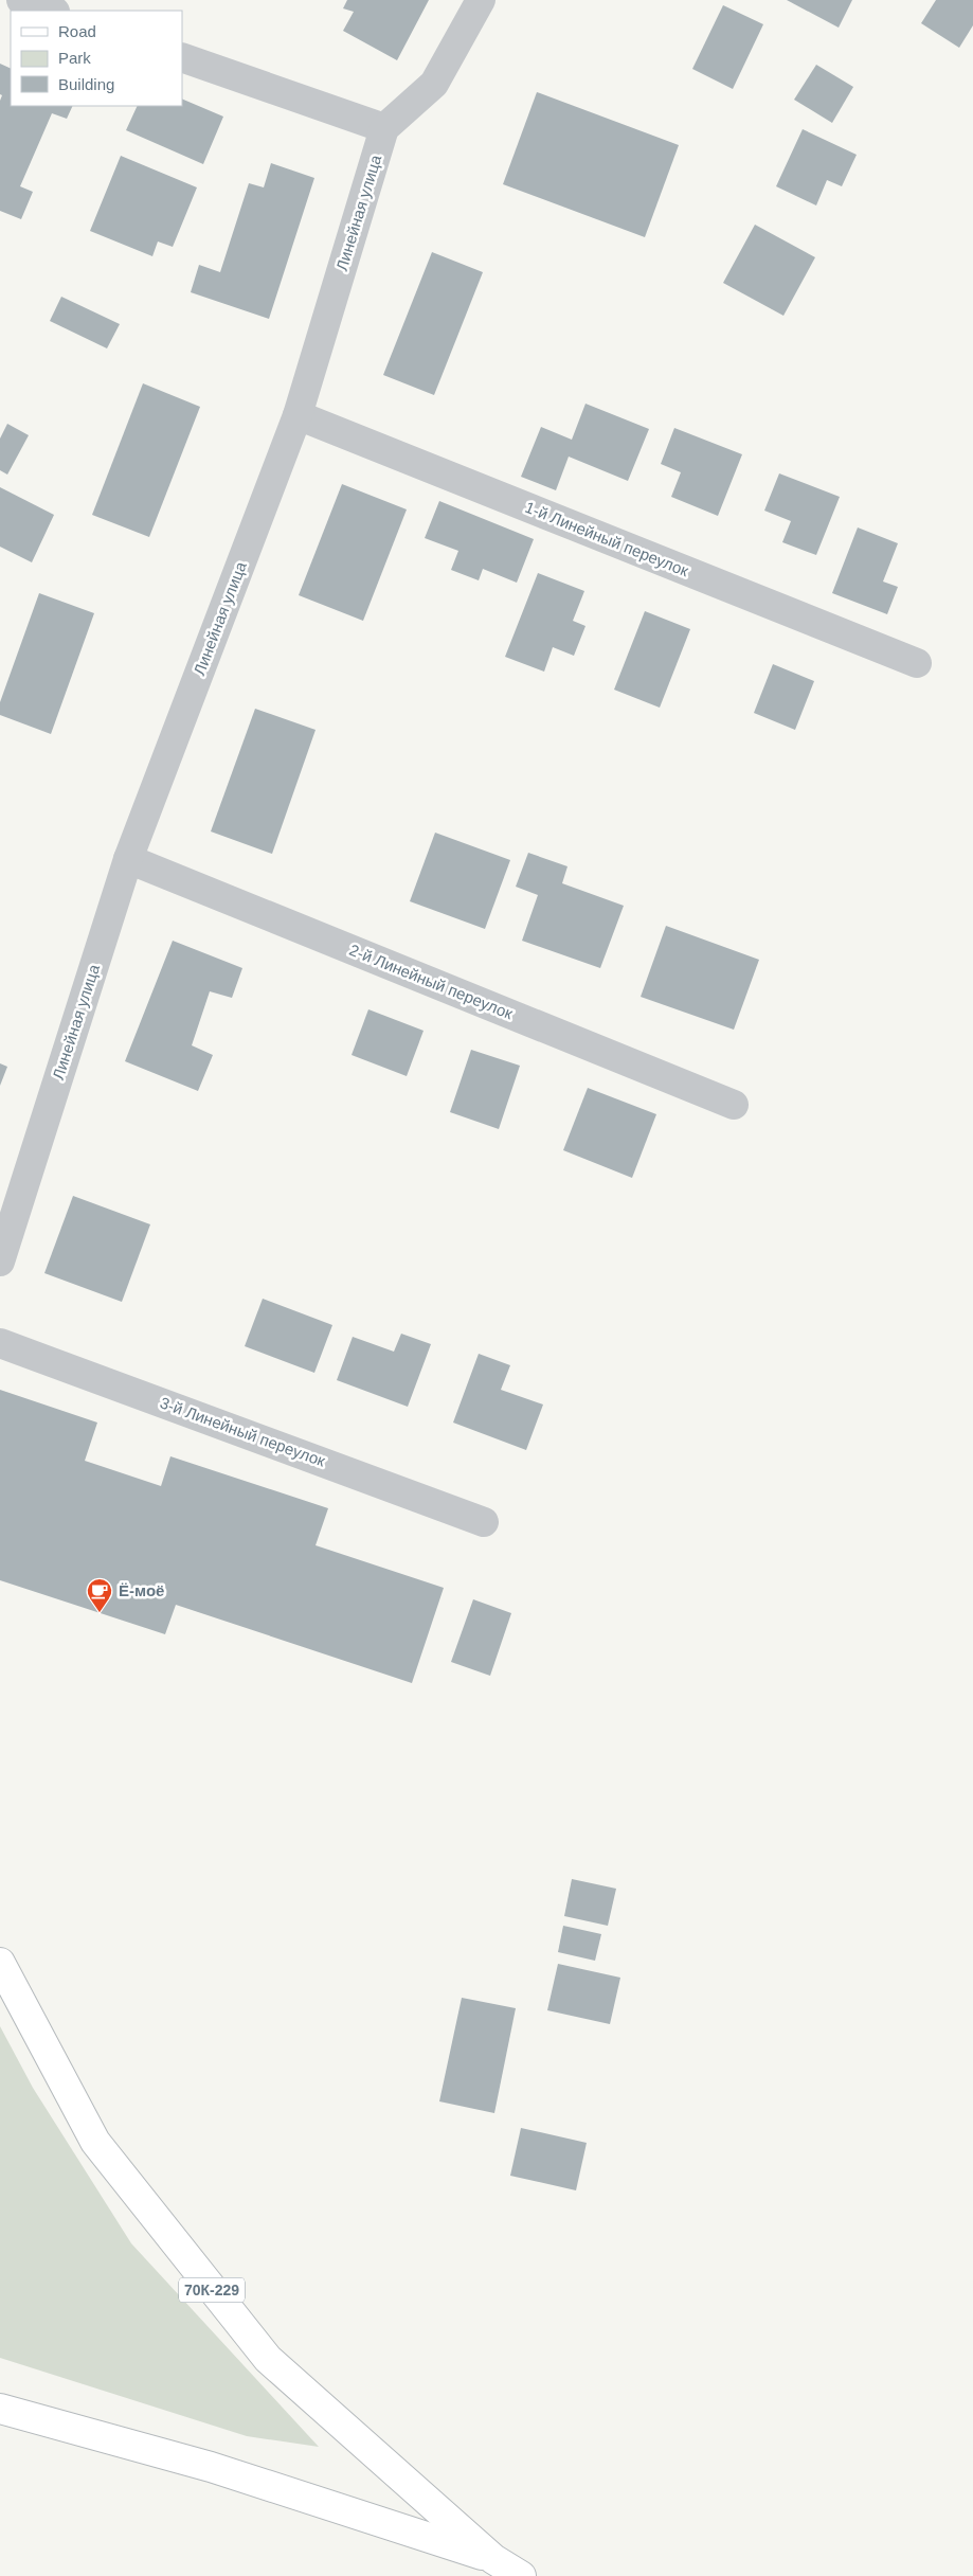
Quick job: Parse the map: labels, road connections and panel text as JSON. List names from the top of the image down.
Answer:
{
  "streets": {
    "main road": ["70К-229"],
    "street": [
      "Линейная улица",
      "1-й Линейный переулок",
      "2-й Линейный переулок",
      "3-й Линейный переулок"
    ]
  },
  "crossings": [
    ["Линейная улица", "1-й Линейный переулок"],
    ["Линейная улица", "2-й Линейный переулок"]
  ],
  "places": {
    "cafe": ["Ё-моё"]
  },
  "legend": ["Road", "Park", "Building"]
}
